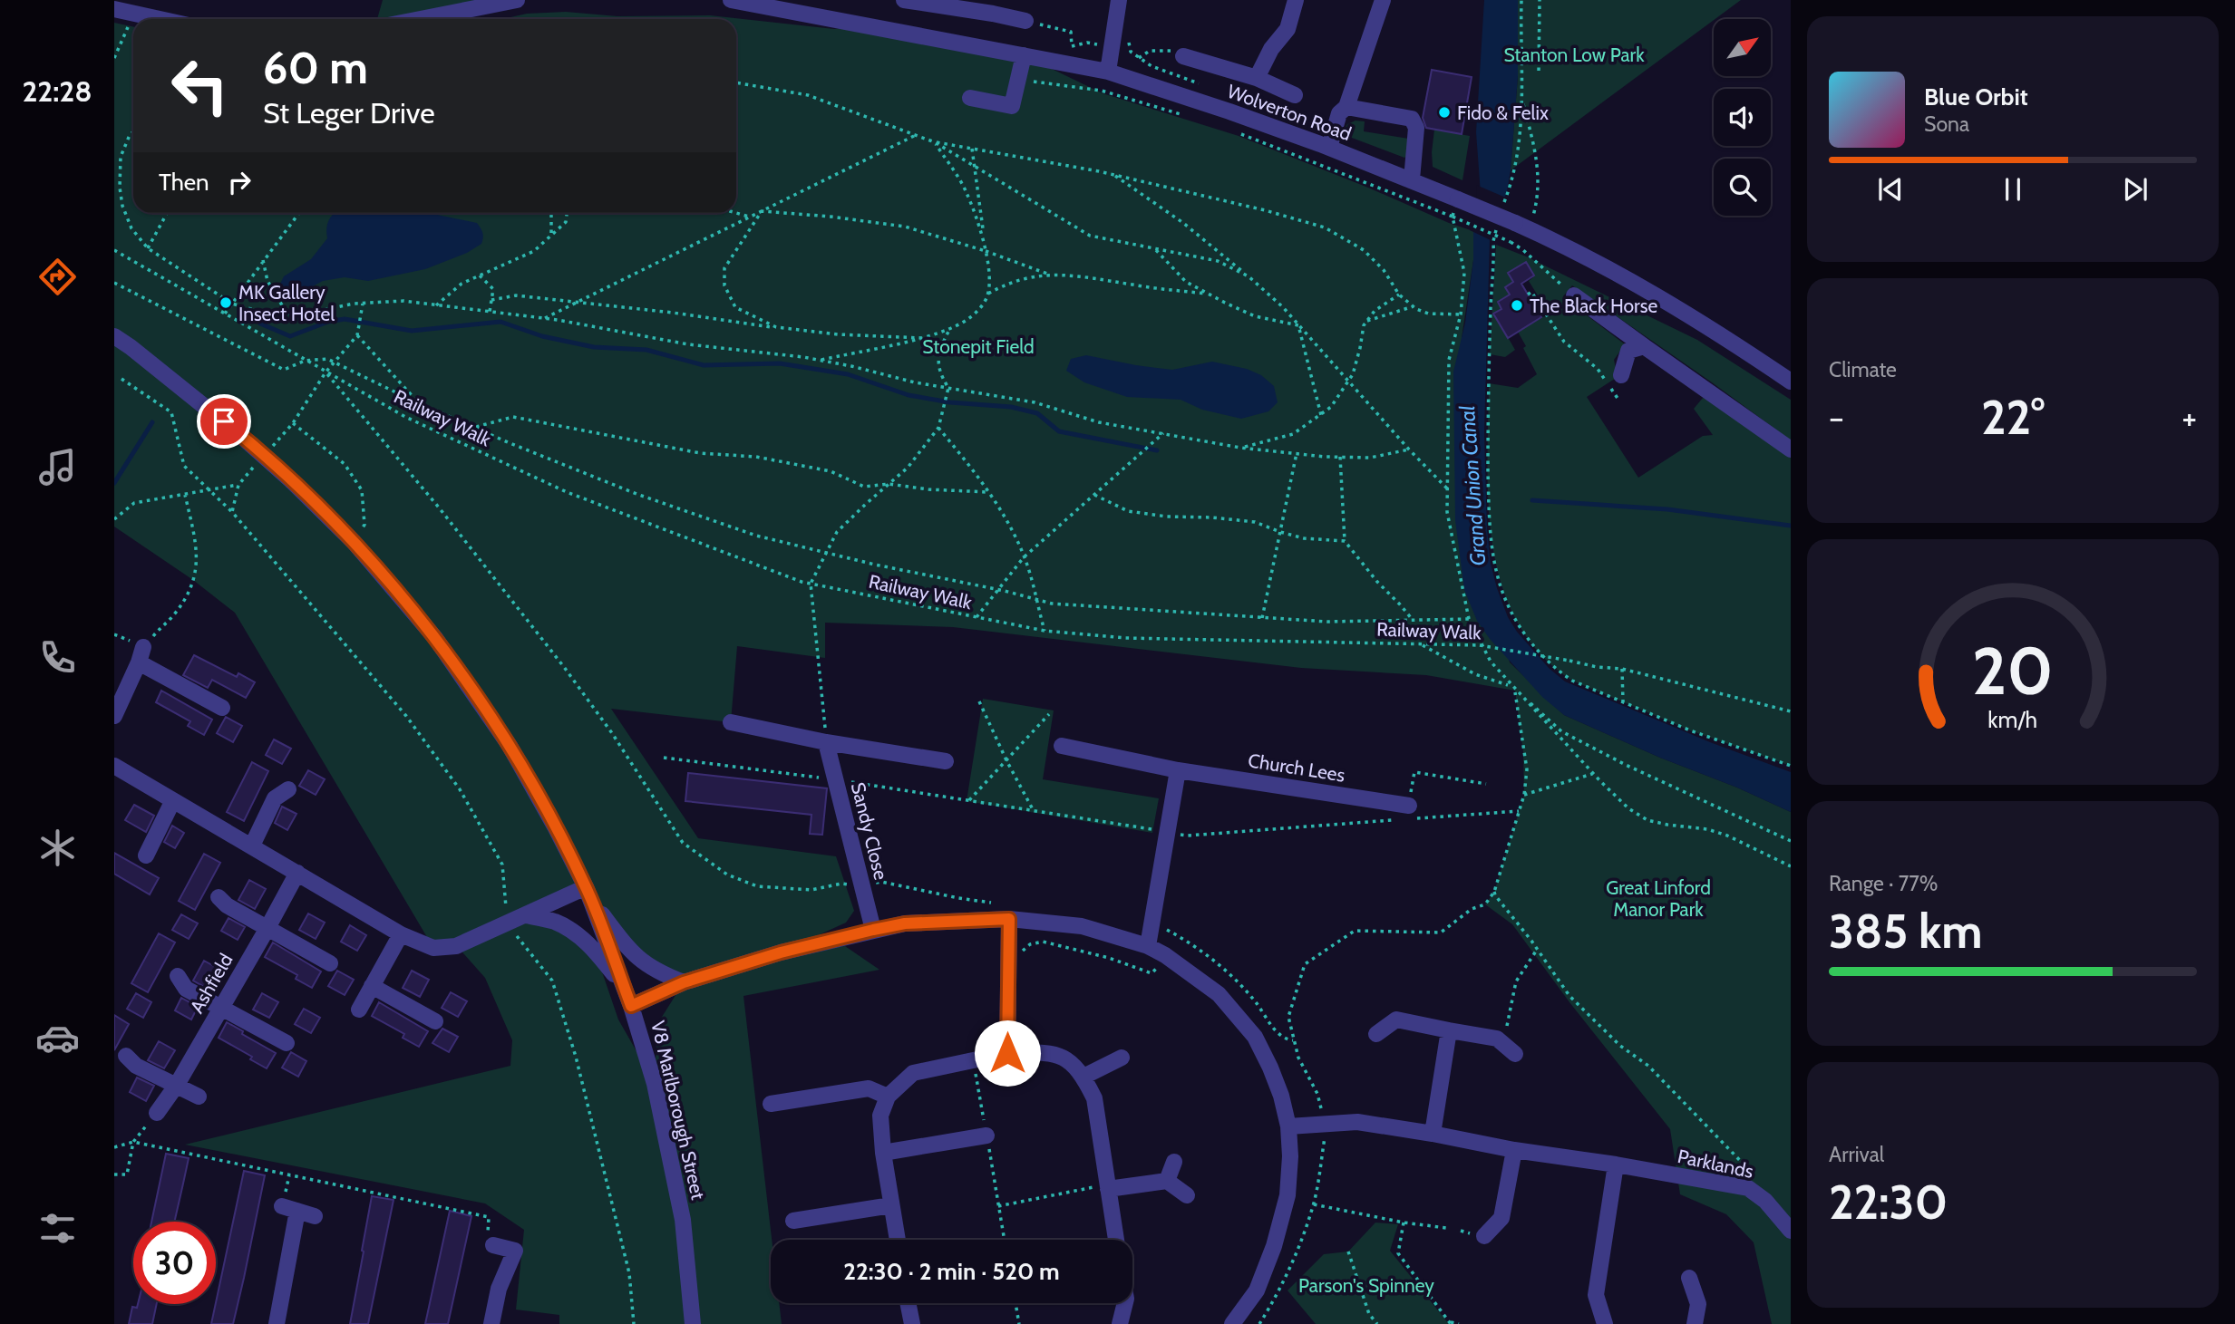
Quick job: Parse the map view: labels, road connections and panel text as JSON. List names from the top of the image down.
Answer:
{
  "streets": {
    "street": [
      "Wolverton Road",
      "Church Lees",
      "Sandy Close",
      "Ashfield",
      "V8 Marlborough Street",
      "Parklands"
    ],
    "path": ["Railway Walk"]
  },
  "water": ["Grand Union Canal"],
  "parks": [
    "Stanton Low Park",
    "Stonepit Field",
    "Great Linford Manor Park",
    "Parson's Spinney"
  ],
  "places": ["Fido & Felix", "MK Gallery Insect Hotel", "The Black Horse"],
  "north": "top right",
  "page": {
    "tabs": "22:28",
    "turn": ["60 m", "St Leger Drive"],
    "song": ["Blue Orbit", "Sona"],
    "then": "Then",
    "tile": [
      "Climate",
      ["Range · 77%", "385 km"],
      ["Arrival", "22:30"]
    ],
    "heat": ["−", "22°", "+"],
    "limit": "30",
    "trip": "22:30 · 2 min · 520 m",
    "gauge": ["20", "km/h"]
  }
}
